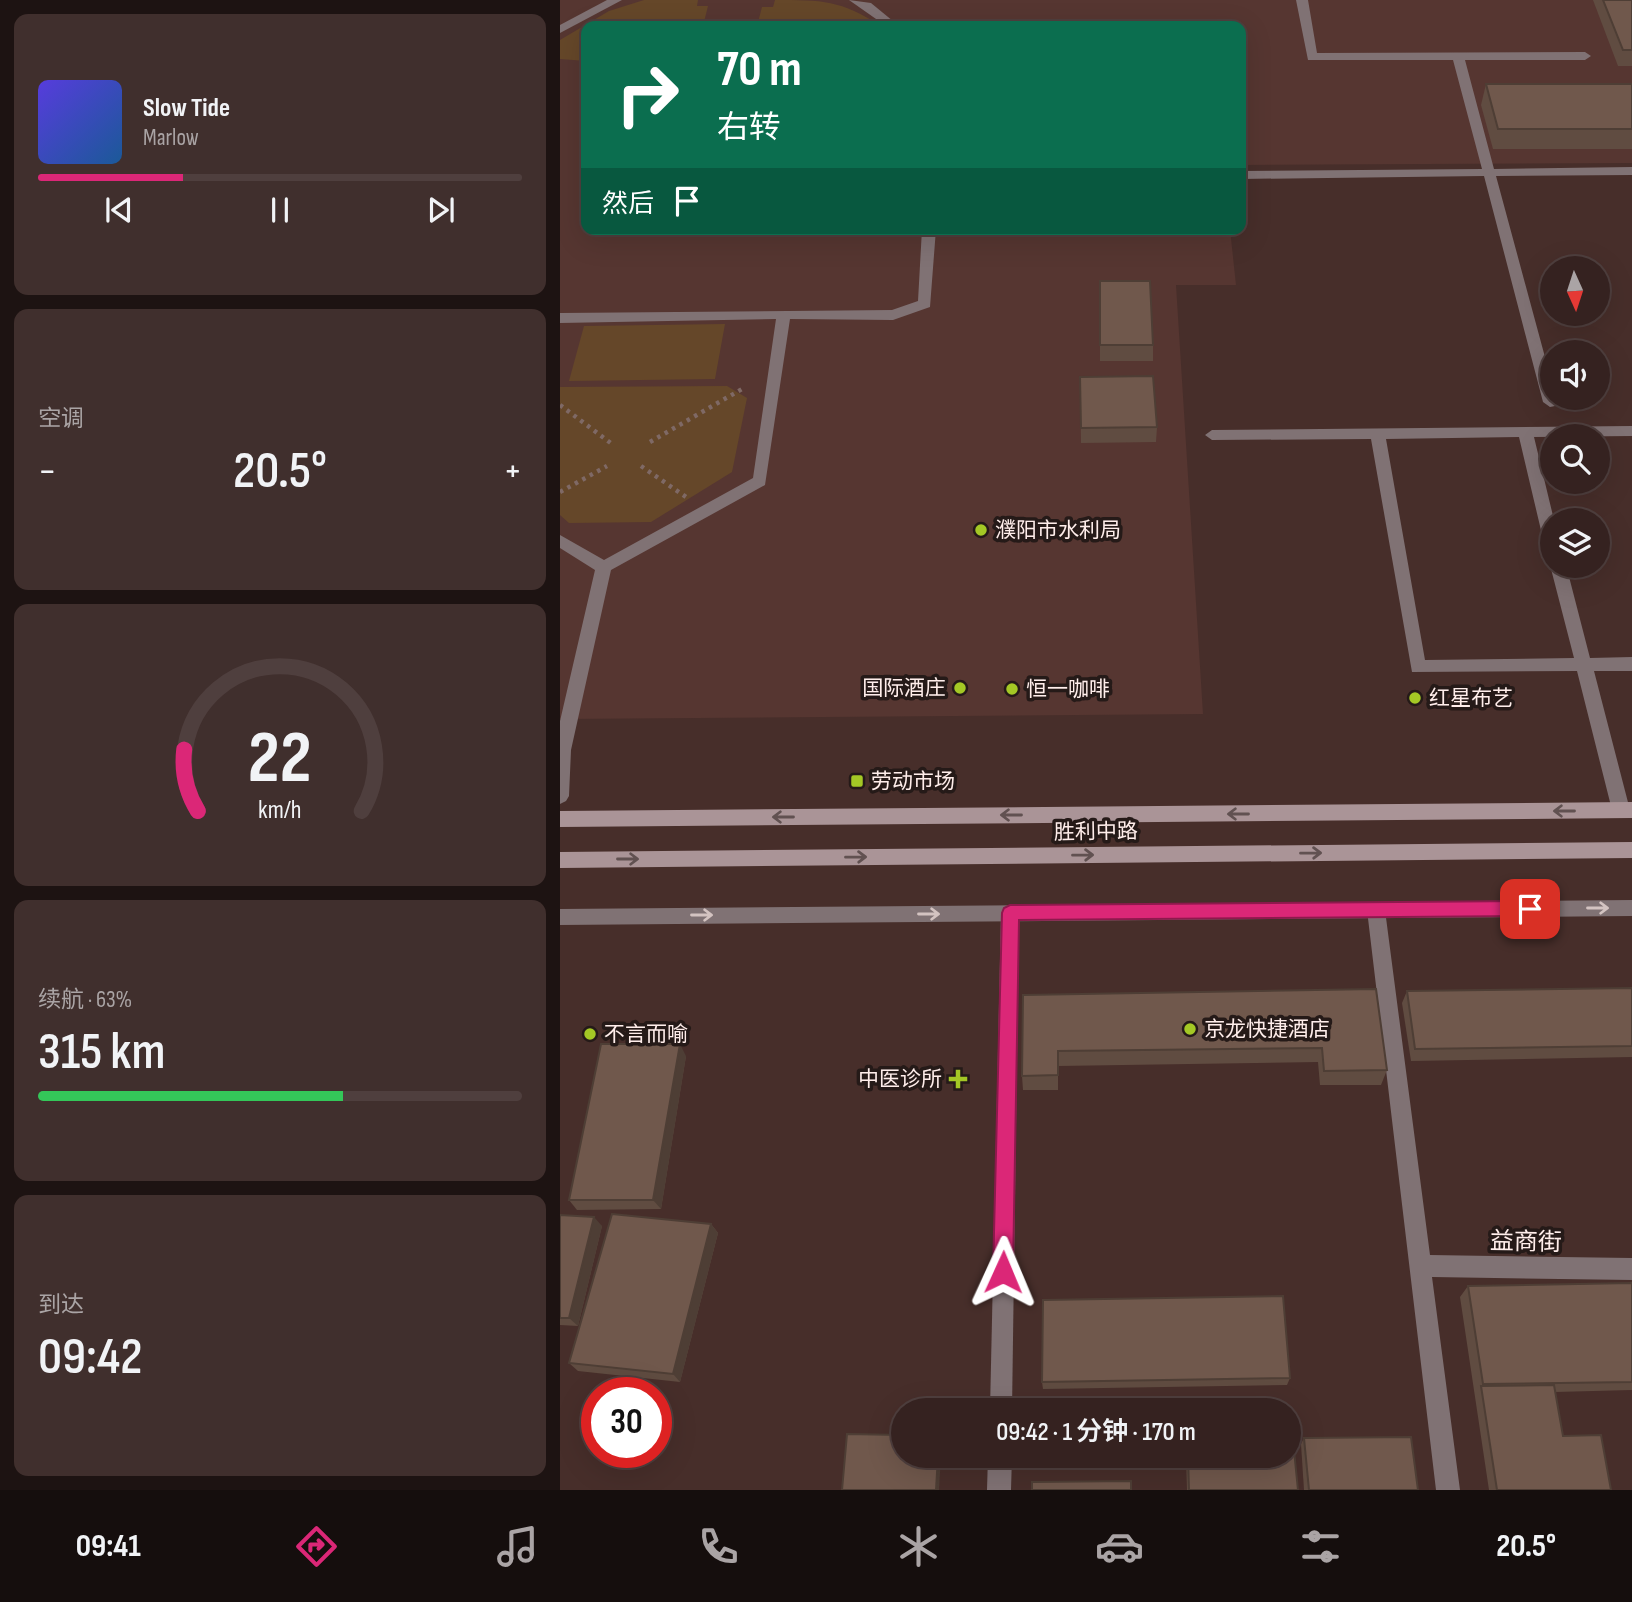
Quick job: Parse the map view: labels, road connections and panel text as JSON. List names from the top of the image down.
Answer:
{
  "streets": {
    "main road": ["胜利中路"],
    "street": ["益商街"]
  },
  "places": {
    "other": [
      "濮阳市水利局",
      "国际酒庄",
      "恒一咖啡",
      "红星布艺",
      "京龙快捷酒店",
      "不言而喻"
    ],
    "transit": ["劳动市场"],
    "health": ["中医诊所"]
  },
  "north": "bottom",
  "page": {
    "turn": ["70 m", "右转"],
    "song": ["Slow Tide", "Marlow"],
    "then": "然后",
    "tile": [
      "空调",
      ["续航 · 63%", "315 km"],
      ["到达", "09:42"]
    ],
    "heat": ["−", "20.5°", "+"],
    "limit": "30",
    "trip": "09:42 · 1 分钟 · 170 m",
    "tabs": ["09:41", "20.5°"],
    "gauge": ["22", "km/h"]
  }
}
